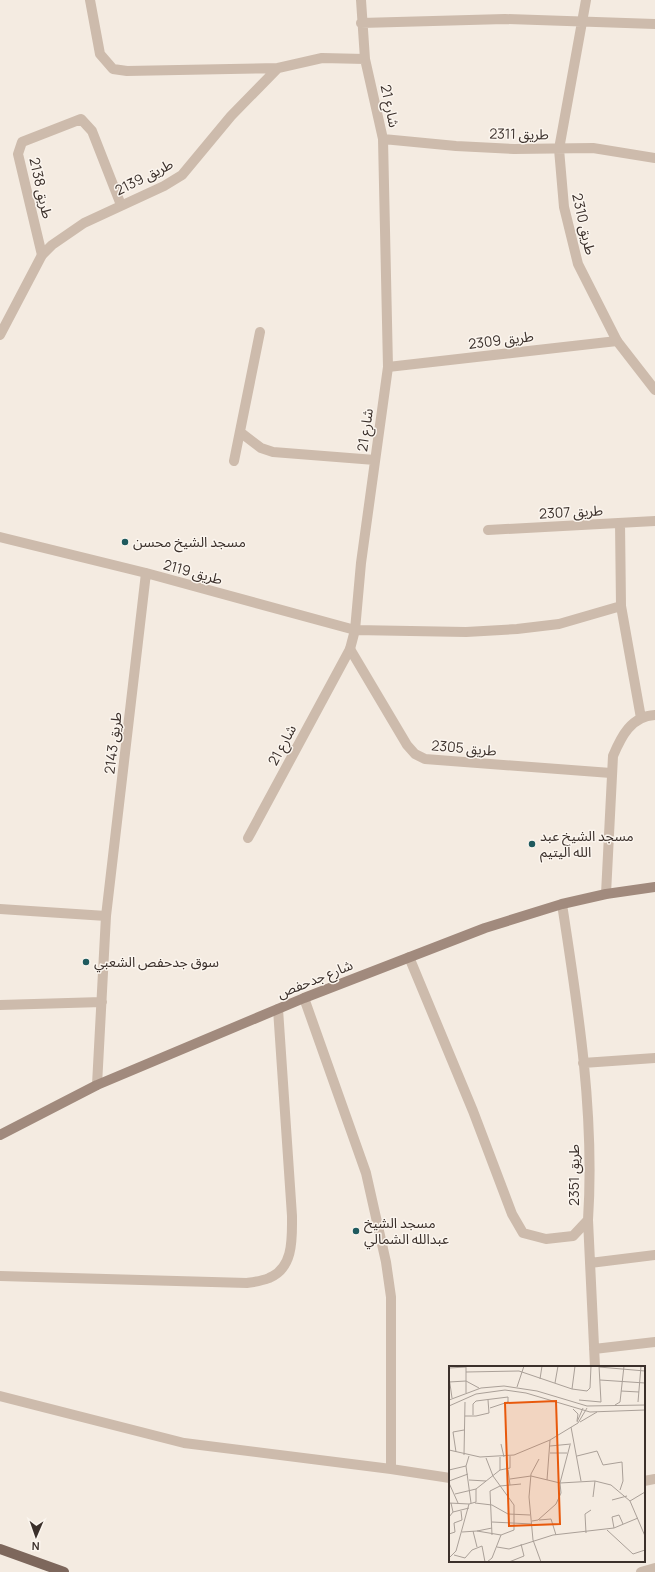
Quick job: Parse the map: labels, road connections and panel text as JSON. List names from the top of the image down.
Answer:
{
  "streets": {
    "street": [
      "شارع 21",
      "طريق 2311",
      "طريق 2139",
      "طريق 2138",
      "طريق 2310",
      "طريق 2309",
      "طريق 2307",
      "طريق 2119",
      "طريق 2143",
      "طريق 2305",
      "شارع جدحفص",
      "طريق 2351"
    ]
  },
  "crossings": [
    ["شارع 21", "طريق 2311"],
    ["شارع 21", "طريق 2309"],
    ["شارع 21", "طريق 2119"],
    ["شارع 21", "طريق 2305"],
    ["طريق 2311", "طريق 2310"],
    ["طريق 2139", "طريق 2138"],
    ["طريق 2310", "طريق 2309"],
    ["طريق 2119", "طريق 2143"],
    ["طريق 2143", "شارع جدحفص"],
    ["شارع جدحفص", "طريق 2351"]
  ],
  "places": [
    "مسجد الشيخ محسن",
    "مسجد الشيخ عبد الله اليتيم",
    "سوق جدحفص الشعبي",
    "مسجد الشيخ عبدالله الشمالي"
  ],
  "north": "bottom"
}
